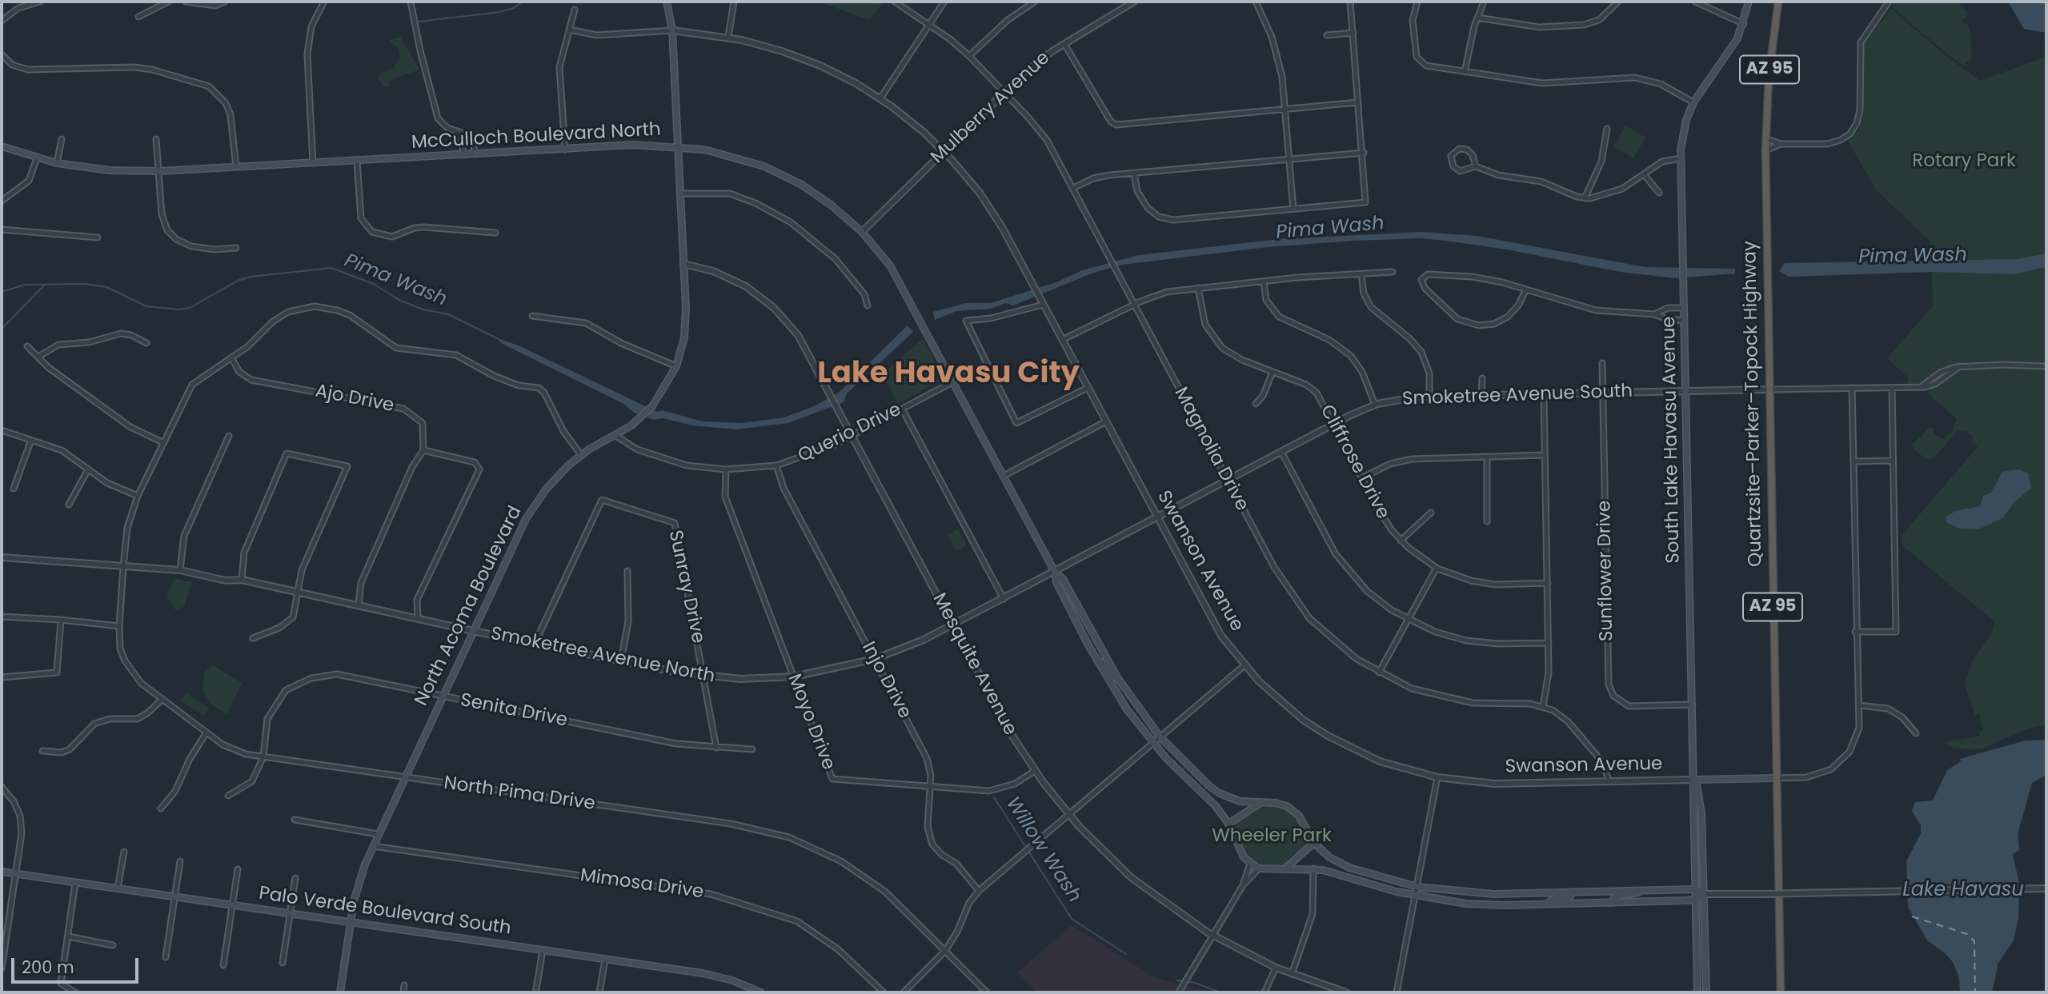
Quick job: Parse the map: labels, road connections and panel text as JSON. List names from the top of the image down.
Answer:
{
  "streets": {
    "highway": ["AZ 95", "Quartzsite–Parker–Topock Highway"],
    "main road": [
      "McCulloch Boulevard North",
      "South Lake Havasu Avenue",
      "Swanson Avenue",
      "North Acoma Boulevard",
      "Palo Verde Boulevard South"
    ],
    "street": [
      "Mulberry Avenue",
      "Smoketree Avenue South",
      "Ajo Drive",
      "Querio Drive",
      "Magnolia Drive",
      "Cliffrose Drive",
      "Sunflower Drive",
      "Sunray Drive",
      "Smoketree Avenue North",
      "Mesquite Avenue",
      "Injo Drive",
      "Senita Drive",
      "Moyo Drive",
      "North Pima Drive",
      "Mimosa Drive"
    ]
  },
  "crossings": [
    ["AZ 95", "Quartzsite–Parker–Topock Highway"],
    ["Mulberry Avenue", "McCulloch Boulevard North"],
    ["Mulberry Avenue", "Magnolia Drive"],
    ["Mulberry Avenue", "Swanson Avenue"],
    ["McCulloch Boulevard North", "Smoketree Avenue South"],
    ["McCulloch Boulevard North", "Querio Drive"],
    ["McCulloch Boulevard North", "North Acoma Boulevard"],
    ["McCulloch Boulevard North", "Smoketree Avenue North"],
    ["Smoketree Avenue South", "Quartzsite–Parker–Topock Highway"],
    ["Smoketree Avenue South", "South Lake Havasu Avenue"],
    ["Smoketree Avenue South", "Magnolia Drive"],
    ["Smoketree Avenue South", "Cliffrose Drive"],
    ["Smoketree Avenue South", "Swanson Avenue"],
    ["Smoketree Avenue South", "Sunflower Drive"],
    ["Smoketree Avenue South", "Smoketree Avenue North"],
    ["Ajo Drive", "North Pima Drive"],
    ["Quartzsite–Parker–Topock Highway", "Swanson Avenue"],
    ["Querio Drive", "North Acoma Boulevard"],
    ["Querio Drive", "Mesquite Avenue"],
    ["Querio Drive", "Injo Drive"],
    ["Querio Drive", "Moyo Drive"],
    ["South Lake Havasu Avenue", "Swanson Avenue"],
    ["South Lake Havasu Avenue", "Sunflower Drive"],
    ["Magnolia Drive", "Swanson Avenue"],
    ["Swanson Avenue", "North Acoma Boulevard"],
    ["Sunray Drive", "Smoketree Avenue North"],
    ["Sunray Drive", "Senita Drive"],
    ["North Acoma Boulevard", "Smoketree Avenue North"],
    ["North Acoma Boulevard", "Mesquite Avenue"],
    ["North Acoma Boulevard", "Senita Drive"],
    ["North Acoma Boulevard", "North Pima Drive"],
    ["North Acoma Boulevard", "Mimosa Drive"],
    ["North Acoma Boulevard", "Palo Verde Boulevard South"],
    ["Smoketree Avenue North", "Mesquite Avenue"],
    ["Smoketree Avenue North", "Injo Drive"],
    ["Smoketree Avenue North", "Moyo Drive"],
    ["Smoketree Avenue North", "North Pima Drive"],
    ["Mesquite Avenue", "Moyo Drive"],
    ["Injo Drive", "Moyo Drive"],
    ["Senita Drive", "North Pima Drive"]
  ],
  "districts": ["Lake Havasu City"],
  "water": ["Pima Wash", "Willow Wash", "Lake Havasu"],
  "parks": ["Rotary Park", "Wheeler Park"],
  "scale_bar": "200 m"
}
